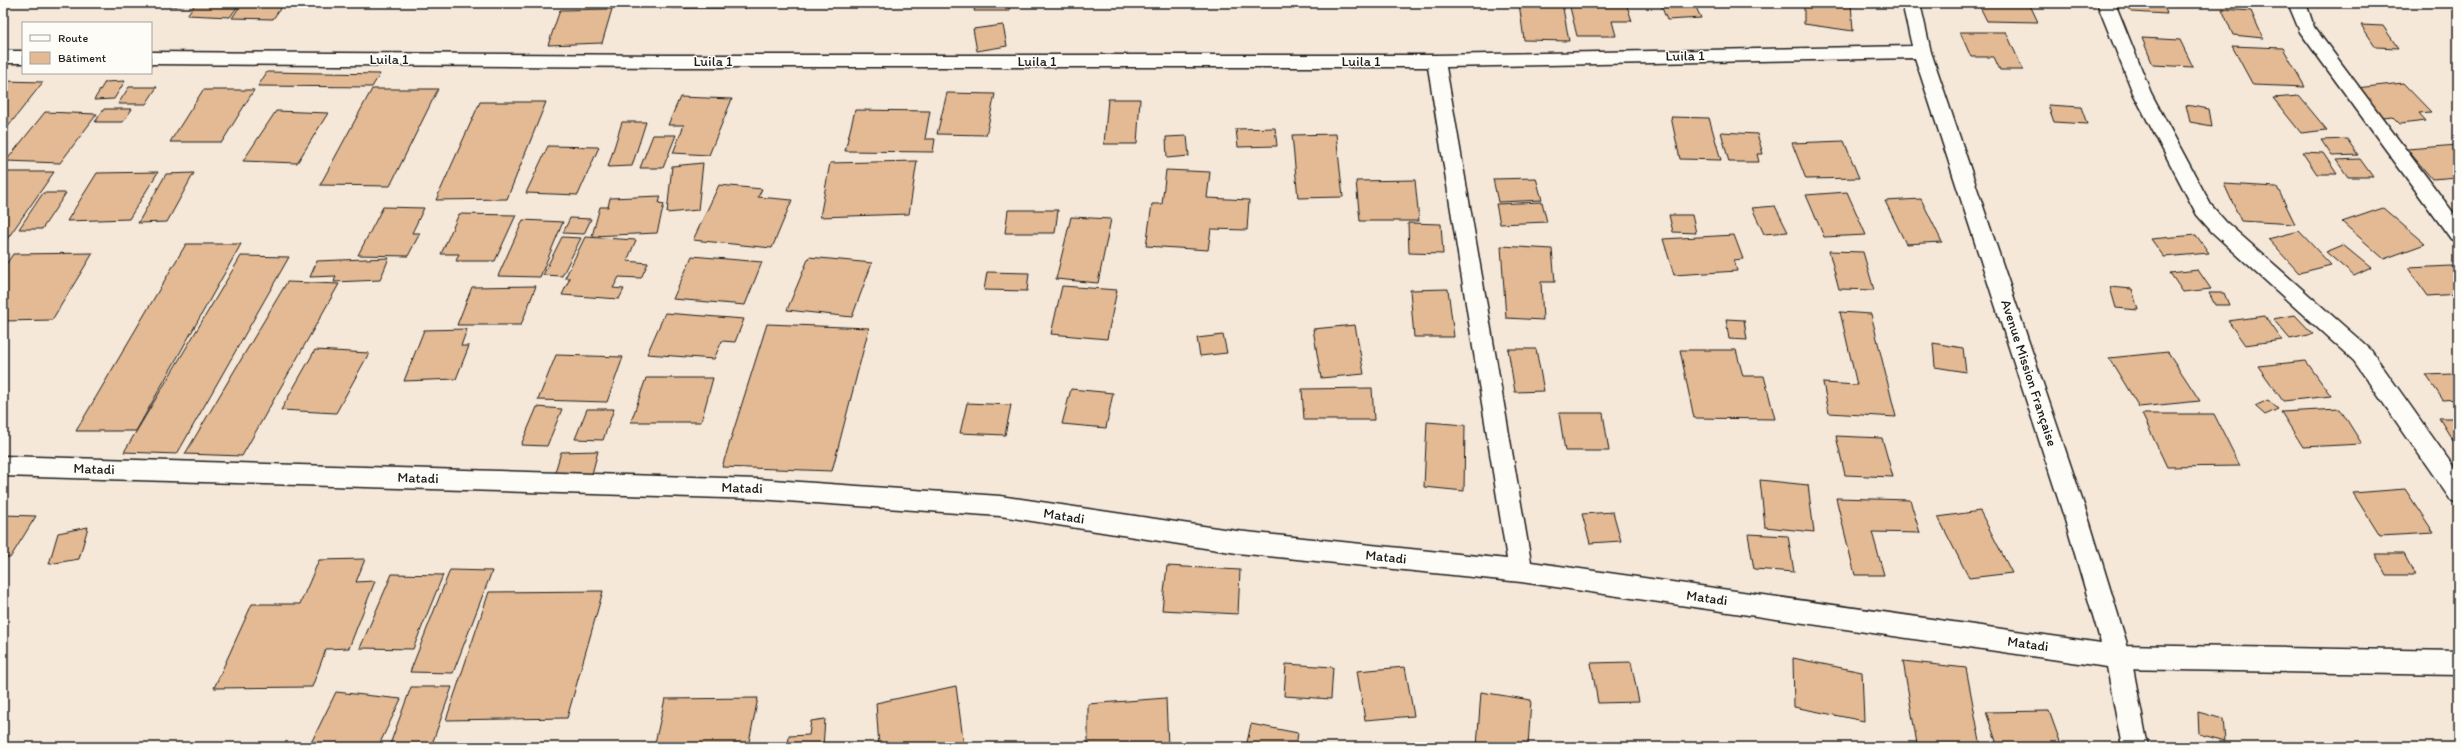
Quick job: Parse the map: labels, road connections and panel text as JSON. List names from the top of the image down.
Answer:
{
  "streets": {
    "street": ["Luila 1", "Avenue Mission Française", "Matadi"]
  },
  "crossings": [
    ["Luila 1", "Avenue Mission Française"],
    ["Avenue Mission Française", "Matadi"]
  ],
  "legend": ["Route", "Bâtiment"]
}
